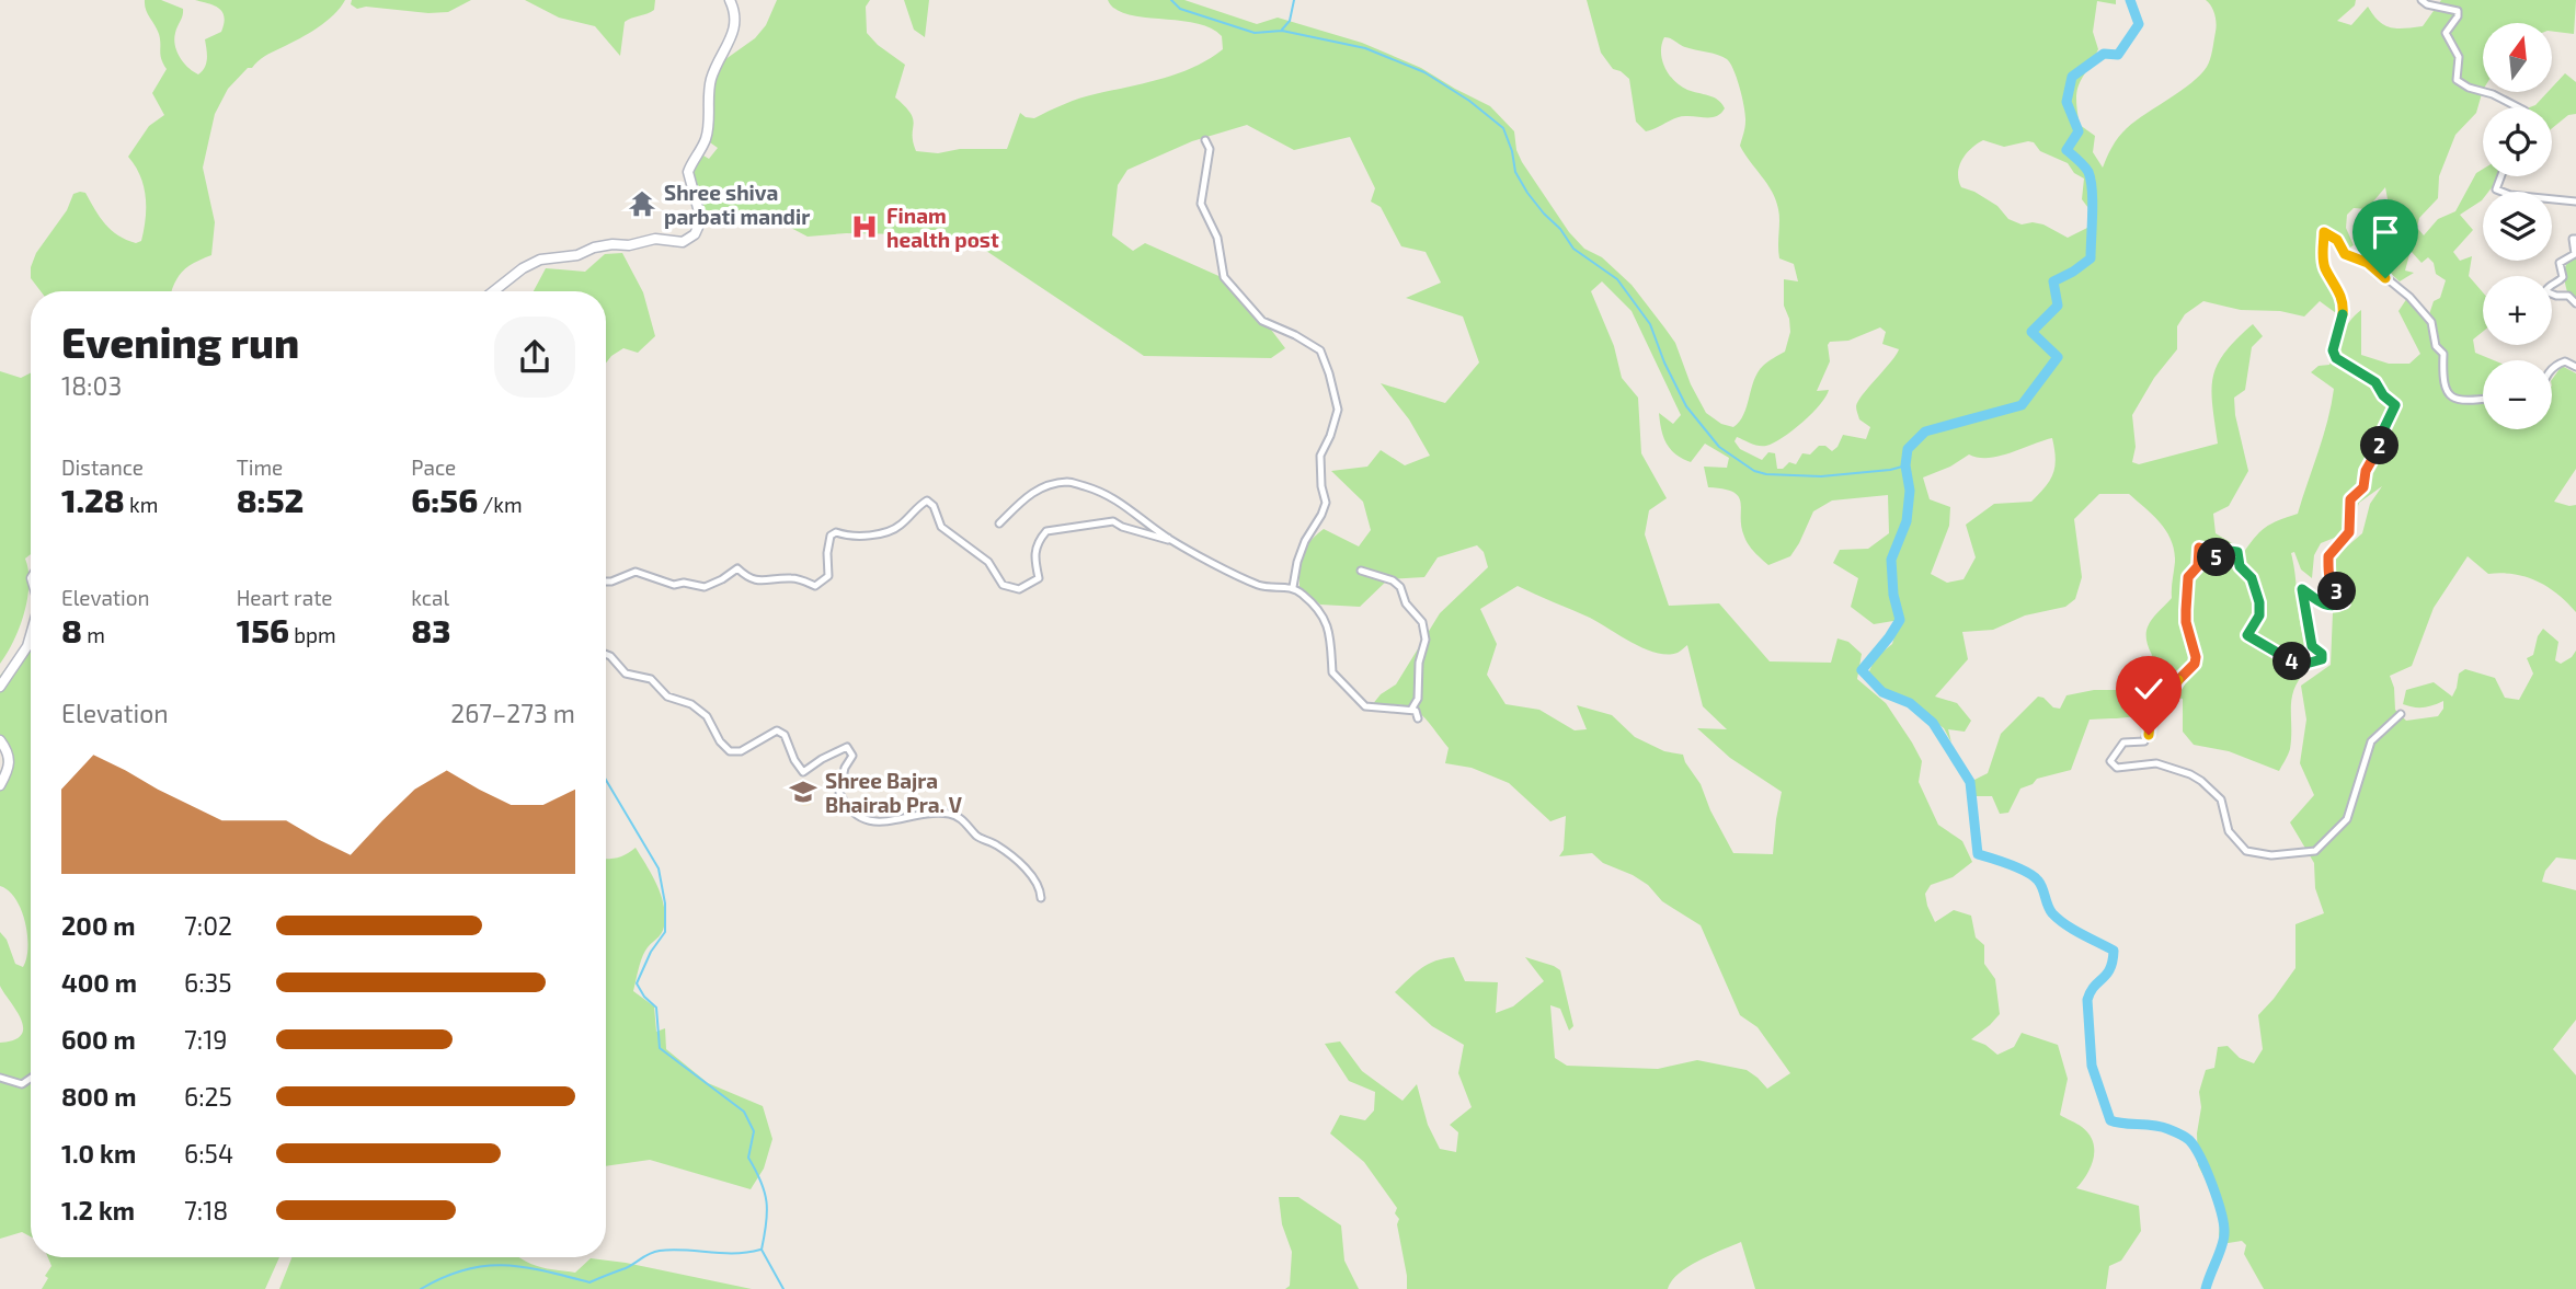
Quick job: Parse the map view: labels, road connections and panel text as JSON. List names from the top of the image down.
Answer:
{
  "places": {
    "temple": ["Shree shiva parbati mandir"],
    "hospital": ["Finam health post"],
    "school or university": ["Shree Bajra Bhairab Pra. V"]
  },
  "north": "top",
  "page": {
    "map_buttons": ["+", "−"],
    "heading": ["Evening run", "18:03"],
    "stats": [
      ["Distance", "1.28 km"],
      ["Time", "8:52"],
      ["Pace", "6:56 /km"],
      ["Elevation", "8 m"],
      ["Heart rate", "156 bpm"],
      ["kcal", "83"]
    ],
    "pins": [
      "2",
      "5",
      "3",
      "4"
    ],
    "chart": ["Elevation", "267–273 m"],
    "list": [
      {
        "name": "200 m",
        "note": "7:02"
      },
      {
        "name": "400 m",
        "note": "6:35"
      },
      {
        "name": "600 m",
        "note": "7:19"
      },
      {
        "name": "800 m",
        "note": "6:25"
      },
      {
        "name": "1.0 km",
        "note": "6:54"
      },
      {
        "name": "1.2 km",
        "note": "7:18"
      }
    ]
  }
}
